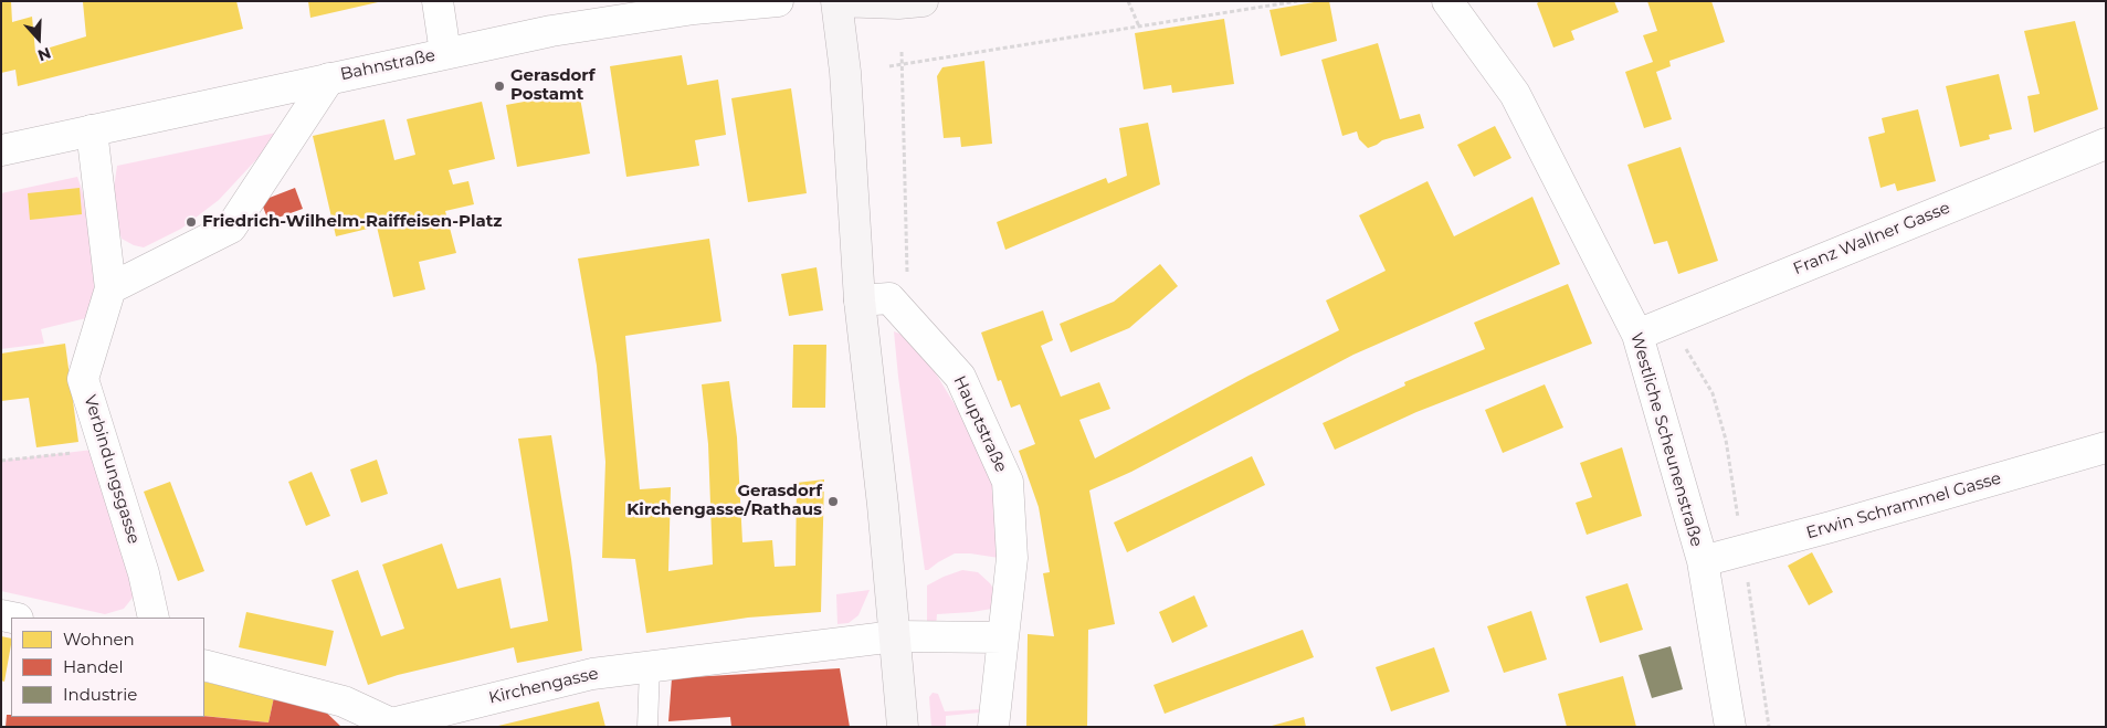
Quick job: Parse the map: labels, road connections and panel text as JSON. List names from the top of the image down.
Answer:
{
  "streets": {
    "street": [
      "Bahnstraße",
      "Franz Wallner Gasse",
      "Hauptstraße",
      "Westliche Scheunenstraße",
      "Verbindungsgasse",
      "Erwin Schrammel Gasse",
      "Kirchengasse"
    ]
  },
  "crossings": [
    ["Bahnstraße", "Verbindungsgasse"],
    ["Franz Wallner Gasse", "Westliche Scheunenstraße"],
    ["Westliche Scheunenstraße", "Erwin Schrammel Gasse"]
  ],
  "places": ["Gerasdorf Postamt", "Friedrich-Wilhelm-Raiffeisen-Platz", "Gerasdorf Kirchengasse/Rathaus"],
  "legend": ["Wohnen", "Handel", "Industrie"],
  "north": "bottom"
}
